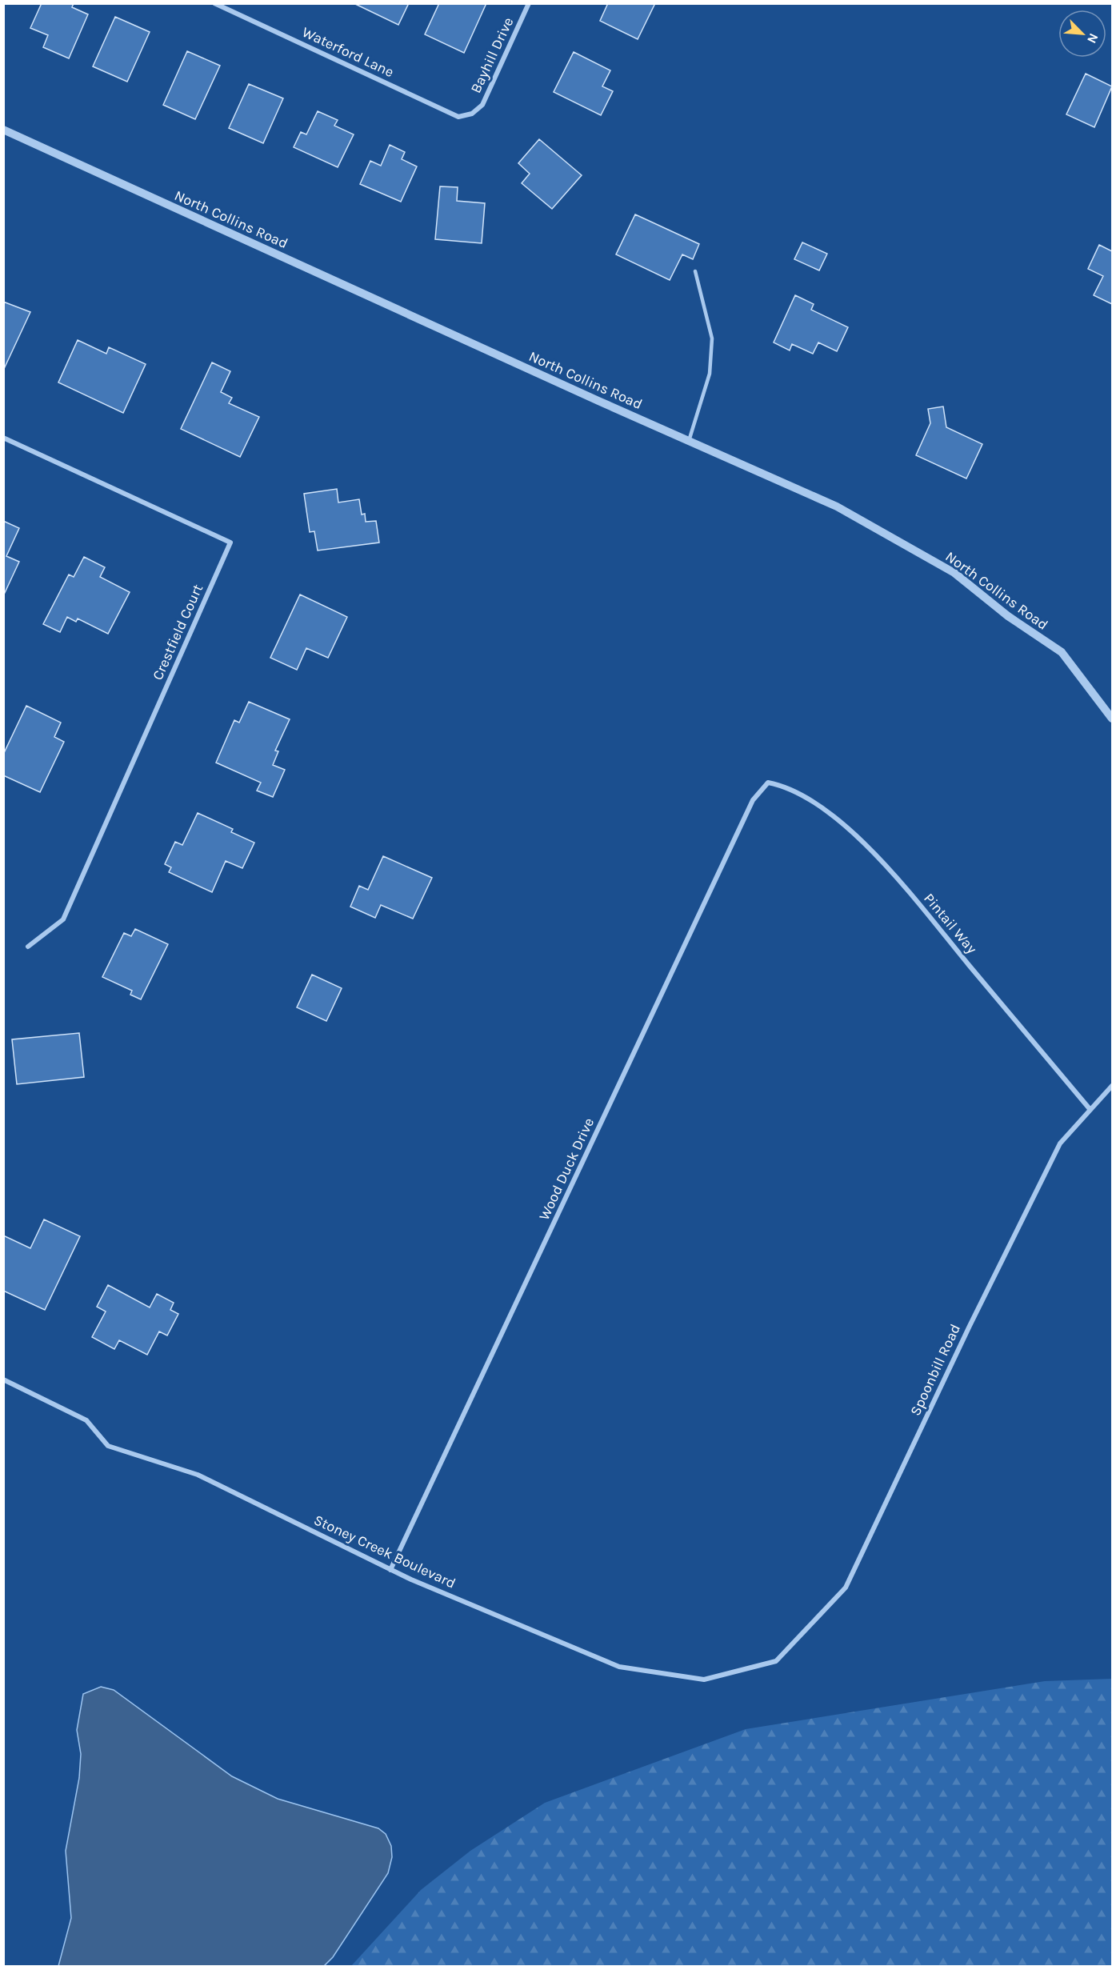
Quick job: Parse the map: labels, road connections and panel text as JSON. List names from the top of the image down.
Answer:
{
  "streets": {
    "street": [
      "Waterford Lane",
      "Bayhill Drive",
      "North Collins Road",
      "Crestfield Court",
      "Pintail Way",
      "Wood Duck Drive",
      "Spoonbill Road",
      "Stoney Creek Boulevard"
    ]
  },
  "crossings": [
    ["Waterford Lane", "Bayhill Drive"],
    ["Pintail Way", "Wood Duck Drive"],
    ["Pintail Way", "Spoonbill Road"],
    ["Wood Duck Drive", "Stoney Creek Boulevard"],
    ["Spoonbill Road", "Stoney Creek Boulevard"]
  ],
  "north": "bottom right"
}
